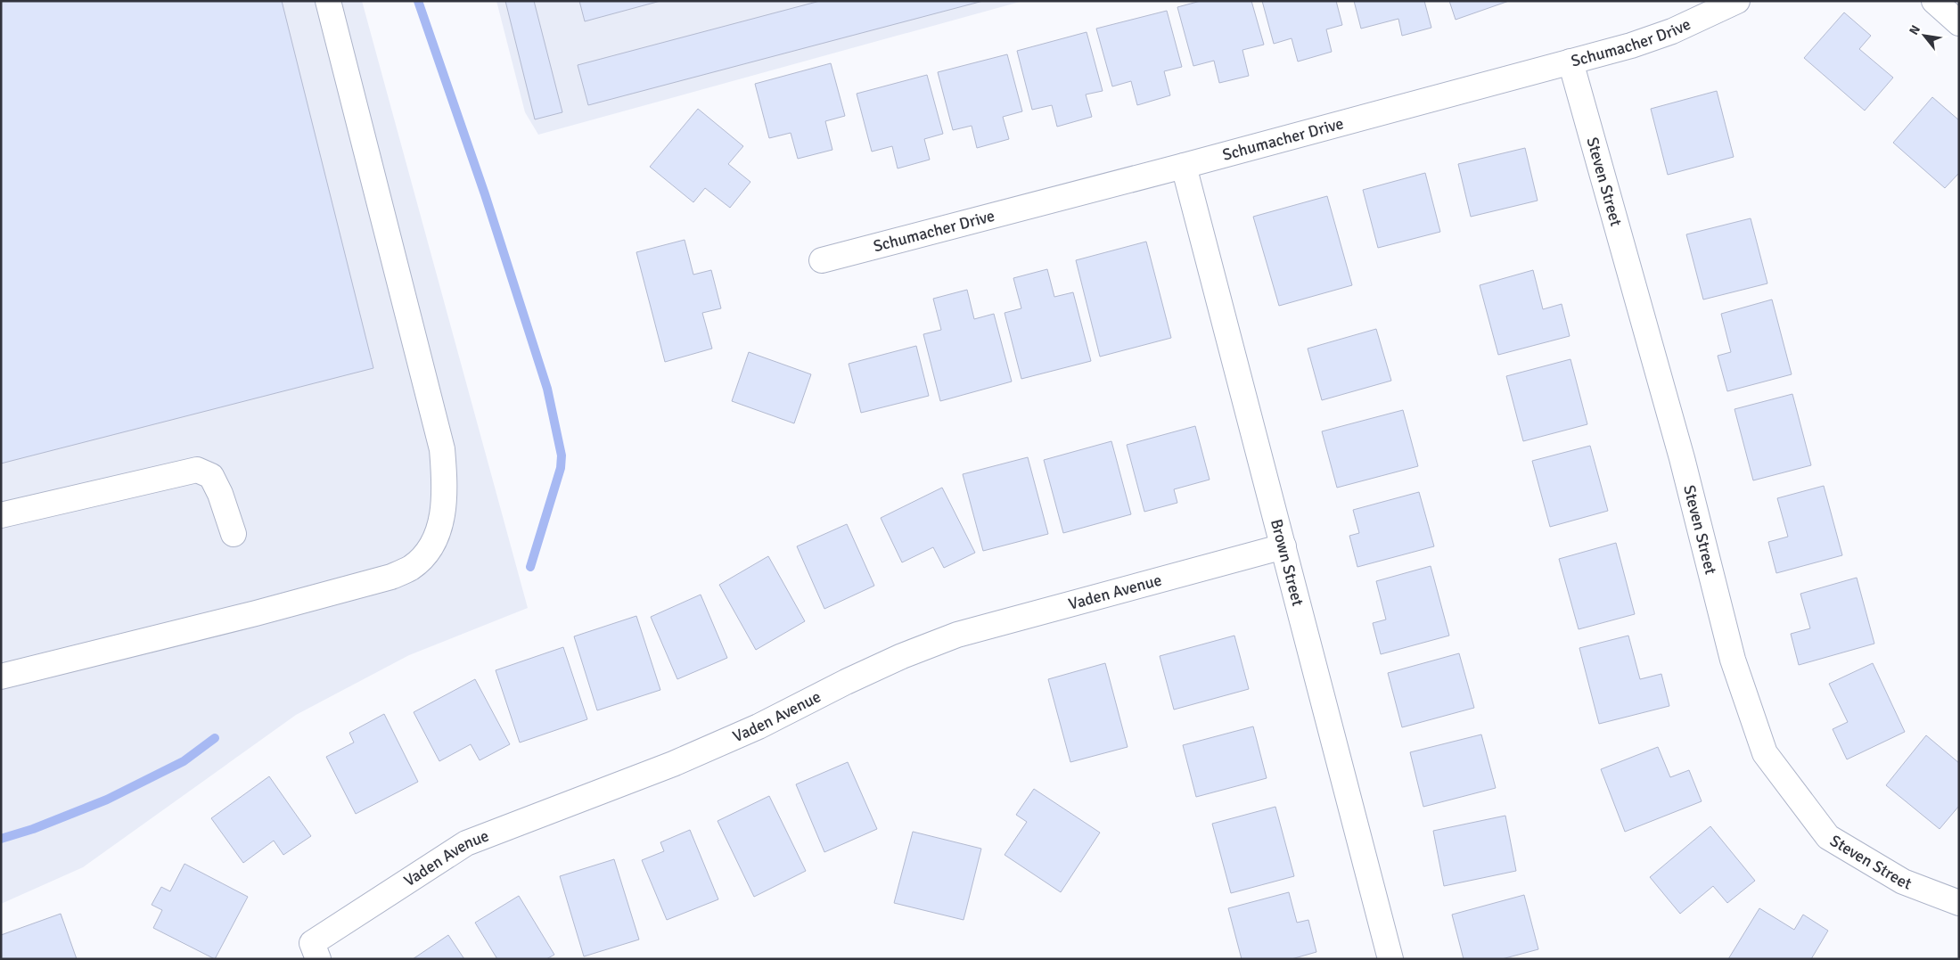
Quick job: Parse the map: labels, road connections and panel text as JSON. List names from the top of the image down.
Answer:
{
  "streets": {
    "street": [
      "Schumacher Drive",
      "Steven Street",
      "Brown Street",
      "Vaden Avenue"
    ]
  },
  "crossings": [
    ["Schumacher Drive", "Steven Street"],
    ["Schumacher Drive", "Brown Street"],
    ["Brown Street", "Vaden Avenue"]
  ],
  "north": "top left"
}
